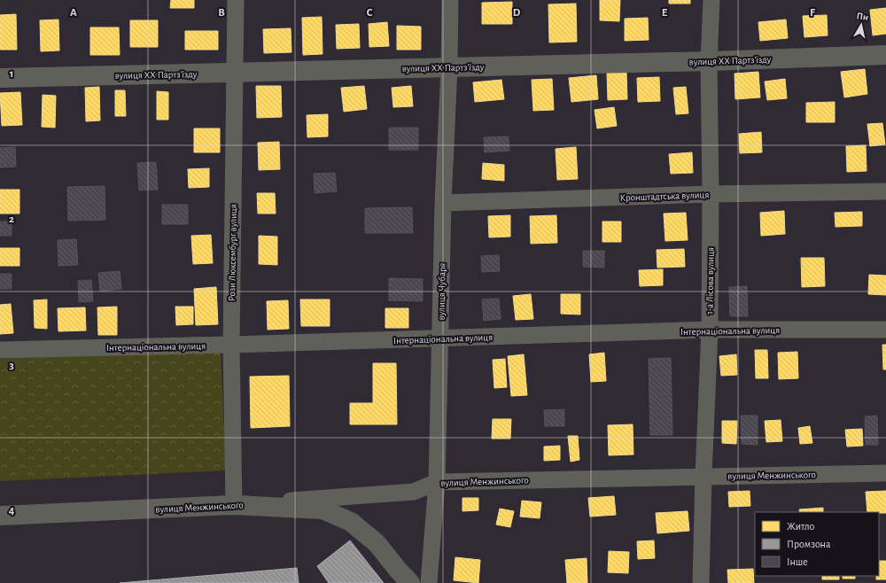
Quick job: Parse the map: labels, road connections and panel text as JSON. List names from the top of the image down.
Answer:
{
  "streets": {
    "street": [
      "вулиця XX Партз'їзду",
      "Кронштадтська вулиця",
      "Рози Люксембург вулиця",
      "1-а Лісова вулиця",
      "вулиця Чубаря",
      "Інтернаціональна вулиця",
      "вулиця Менжинського"
    ]
  },
  "crossings": [
    ["вулиця XX Партз'їзду", "Рози Люксембург вулиця"],
    ["вулиця XX Партз'їзду", "1-а Лісова вулиця"],
    ["вулиця XX Партз'їзду", "вулиця Чубаря"],
    ["Кронштадтська вулиця", "1-а Лісова вулиця"],
    ["Кронштадтська вулиця", "вулиця Чубаря"],
    ["Рози Люксембург вулиця", "Інтернаціональна вулиця"],
    ["Рози Люксембург вулиця", "вулиця Менжинського"],
    ["1-а Лісова вулиця", "Інтернаціональна вулиця"],
    ["1-а Лісова вулиця", "вулиця Менжинського"],
    ["вулиця Чубаря", "Інтернаціональна вулиця"],
    ["вулиця Чубаря", "вулиця Менжинського"]
  ],
  "legend": ["Житло", "Промзона", "Інше"],
  "north": "top",
  "grid": {
    "columns": [
      "A",
      "B",
      "C",
      "D",
      "E",
      "F"
    ],
    "rows": [
      "1",
      "2",
      "3",
      "4"
    ]
  }
}
